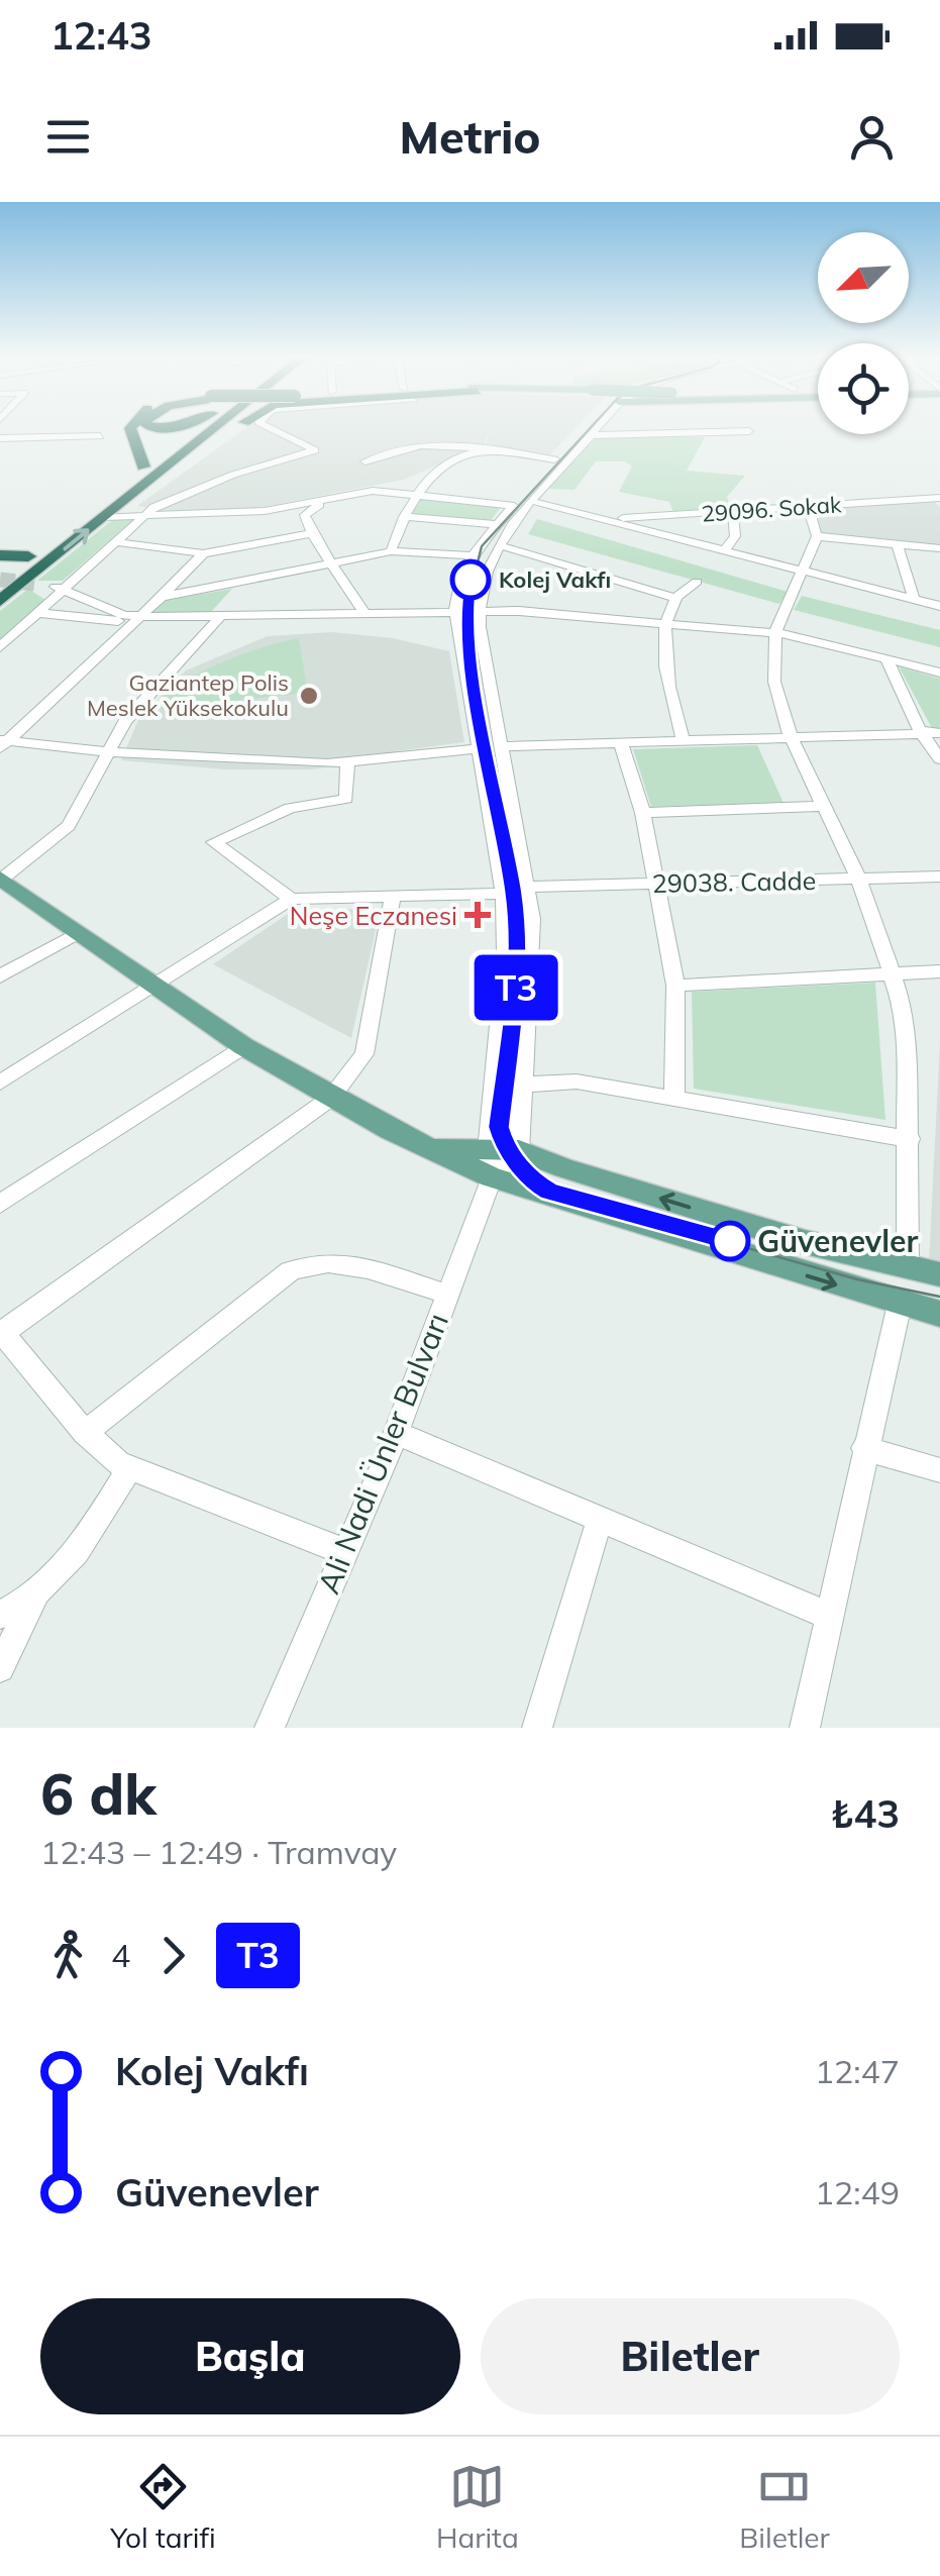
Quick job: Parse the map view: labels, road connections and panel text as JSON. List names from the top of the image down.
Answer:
{
  "streets": {
    "street": ["29096. Sokak", "29038. Cadde", "Ali Nadi Ünler Bulvarı"]
  },
  "places": {
    "other": ["Kolej Vakfı", "Gaziantep Polis Meslek Yüksekokulu", "Güvenevler"],
    "health": ["Neşe Eczanesi"]
  },
  "lines": ["tram line T3"],
  "north": "bottom left",
  "page": {
    "status": "12:43",
    "header": "Metrio",
    "on_map": "T3",
    "heading": ["6 dk", "12:43 – 12:49 · Tramvay", "₺43"],
    "legs": ["4", "T3"],
    "list": [
      {
        "name": "Kolej Vakfı",
        "value": "12:47"
      },
      {
        "name": "Güvenevler",
        "value": "12:49"
      }
    ],
    "buttons": ["Başla", "Biletler"],
    "tabs": ["Yol tarifi", "Harita", "Biletler"]
  }
}
